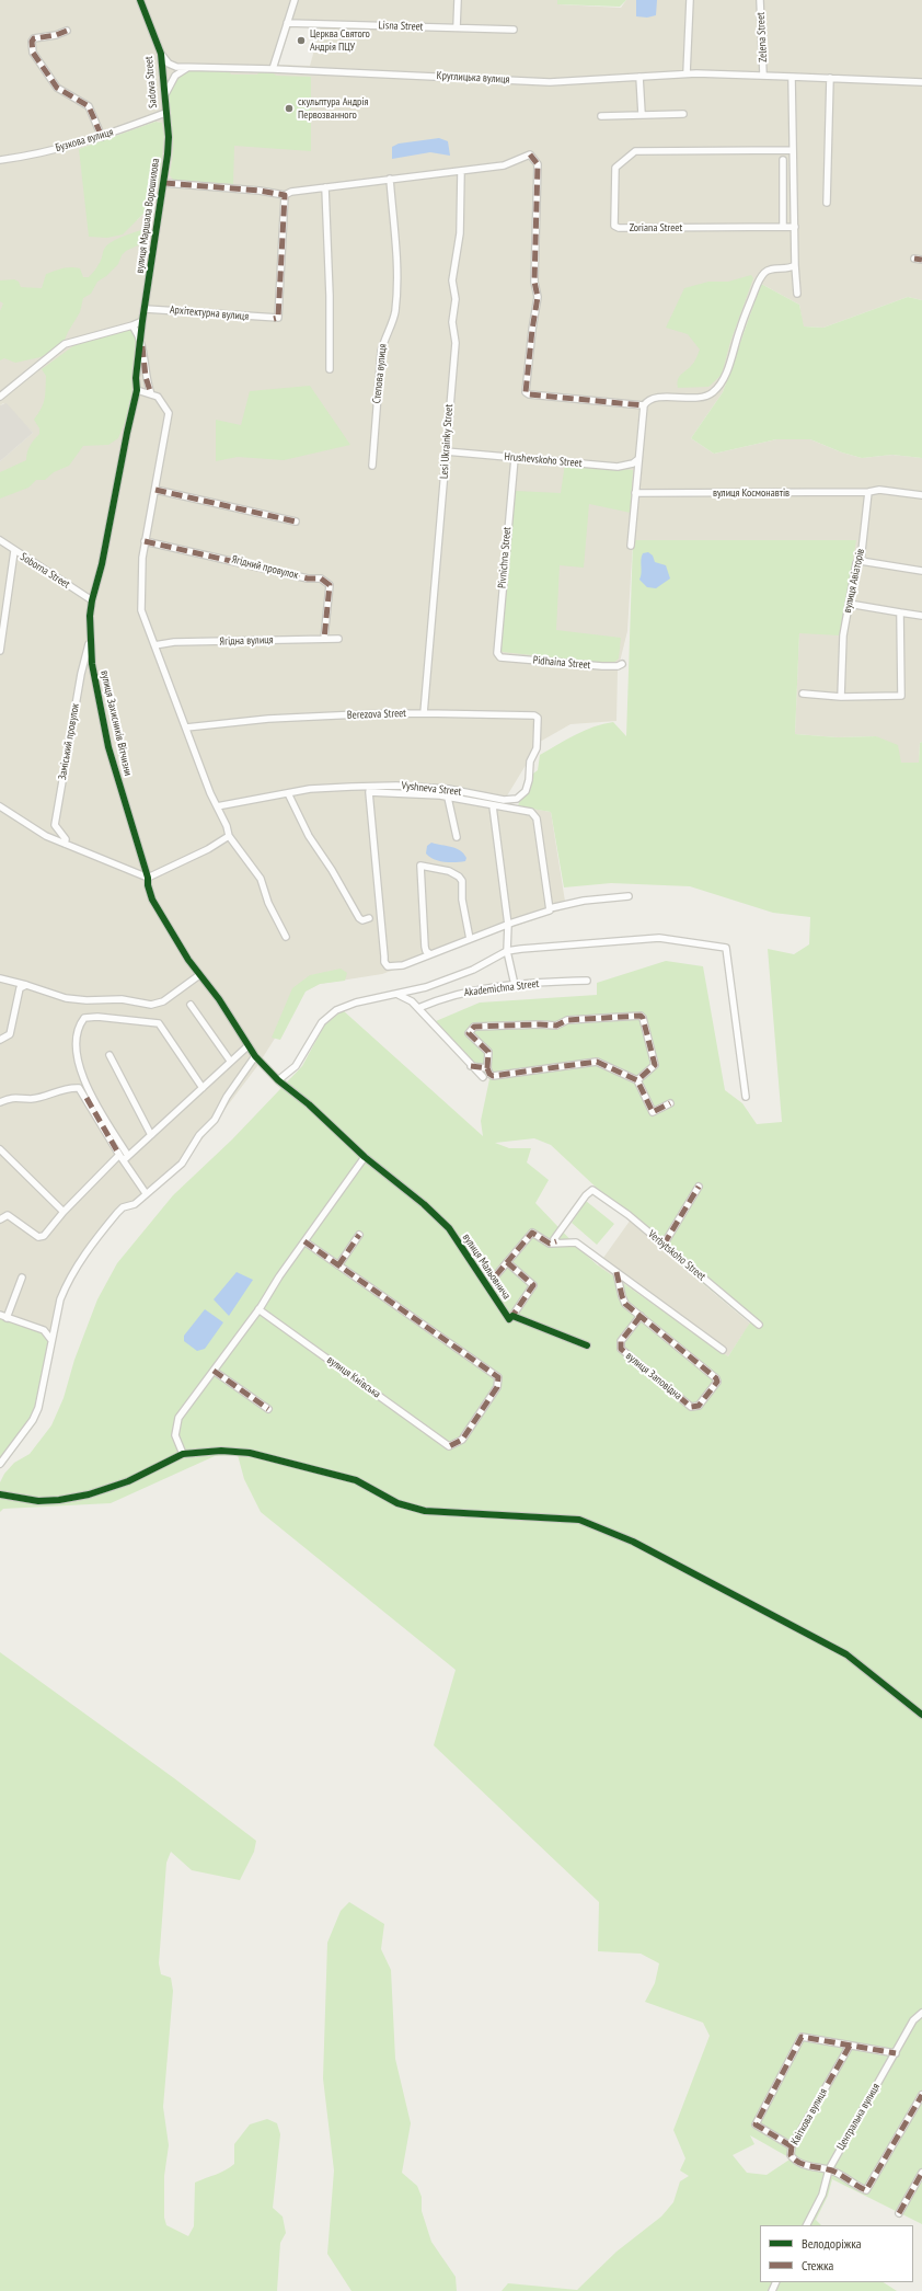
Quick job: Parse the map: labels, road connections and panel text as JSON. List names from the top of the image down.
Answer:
{
  "streets": {
    "street": [
      "Lisna Street",
      "Zelena Street",
      "Круглицька вулиця",
      "Sadova Street",
      "Бузкова вулиця",
      "вулиця Маршала Ворошилова",
      "Zoriana Street",
      "Архітектурна вулиця",
      "Степова вулиця",
      "Lesi Ukrainky Street",
      "Hrushevskoho Street",
      "вулиця Космонавтів",
      "Pivnichna Street",
      "Ягідний провулок",
      "Soborna Street",
      "вулиця Авіаторів",
      "Ягідна вулиця",
      "Pidhaina Street",
      "Berezova Street",
      "вулиця Захисників Вітчизни",
      "Заміський провулок",
      "Vyshneva Street",
      "Akademichna Street",
      "Verbytskoho Street",
      "вулиця Мальовнича",
      "вулиця Заповідна",
      "вулиця Київська",
      "Квіткова вулиця",
      "Центральна вулиця"
    ]
  },
  "crossings": [
    ["Zelena Street", "Круглицька вулиця"],
    ["Круглицька вулиця", "Sadova Street"],
    ["Sadova Street", "Бузкова вулиця"],
    ["Sadova Street", "вулиця Маршала Ворошилова"],
    ["Бузкова вулиця", "вулиця Маршала Ворошилова"],
    ["вулиця Маршала Ворошилова", "Архітектурна вулиця"],
    ["вулиця Маршала Ворошилова", "вулиця Захисників Вітчизни"],
    ["Lesi Ukrainky Street", "Hrushevskoho Street"],
    ["Lesi Ukrainky Street", "Berezova Street"],
    ["Hrushevskoho Street", "Pivnichna Street"],
    ["вулиця Космонавтів", "вулиця Авіаторів"],
    ["Pivnichna Street", "Pidhaina Street"],
    ["Ягідний провулок", "Ягідна вулиця"],
    ["Soborna Street", "вулиця Захисників Вітчизни"],
    ["Berezova Street", "Vyshneva Street"],
    ["вулиця Захисників Вітчизни", "Заміський провулок"],
    ["вулиця Захисників Вітчизни", "вулиця Мальовнича"],
    ["Квіткова вулиця", "Центральна вулиця"]
  ],
  "places": ["Церква Святого Андрія ПЦУ", "скульптура Андрія Первозванного"],
  "legend": ["Велодоріжка", "Стежка"]
}
